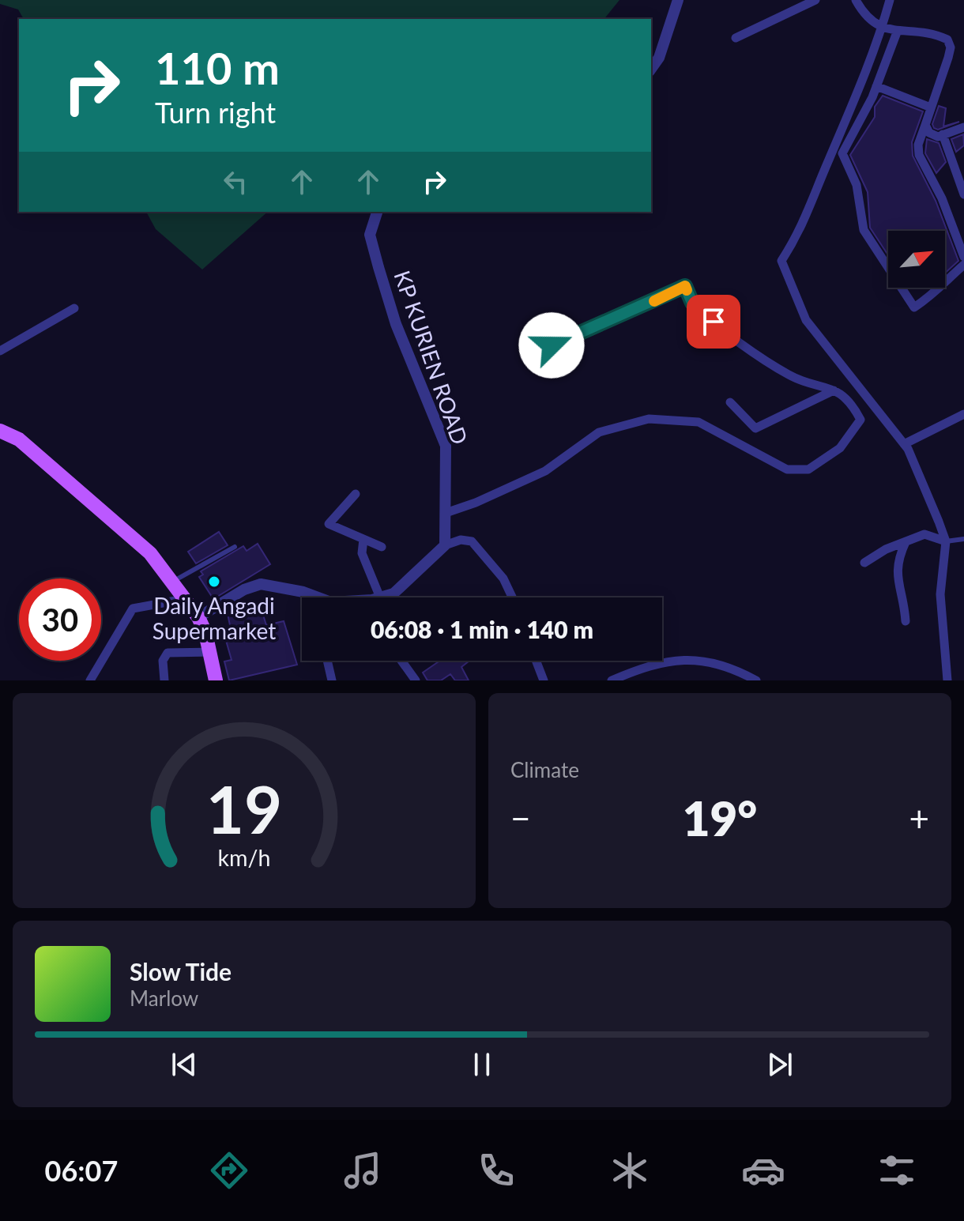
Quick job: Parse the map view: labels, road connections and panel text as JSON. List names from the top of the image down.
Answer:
{
  "streets": {
    "street": ["KP KURIEN ROAD"]
  },
  "places": ["Daily Angadi Supermarket"],
  "north": "top right",
  "page": {
    "turn": ["110 m", "Turn right"],
    "limit": "30",
    "trip": "06:08 · 1 min · 140 m",
    "tile": "Climate",
    "heat": ["−", "19°", "+"],
    "song": ["Slow Tide", "Marlow"],
    "tabs": "06:07",
    "gauge": ["19", "km/h"]
  }
}
